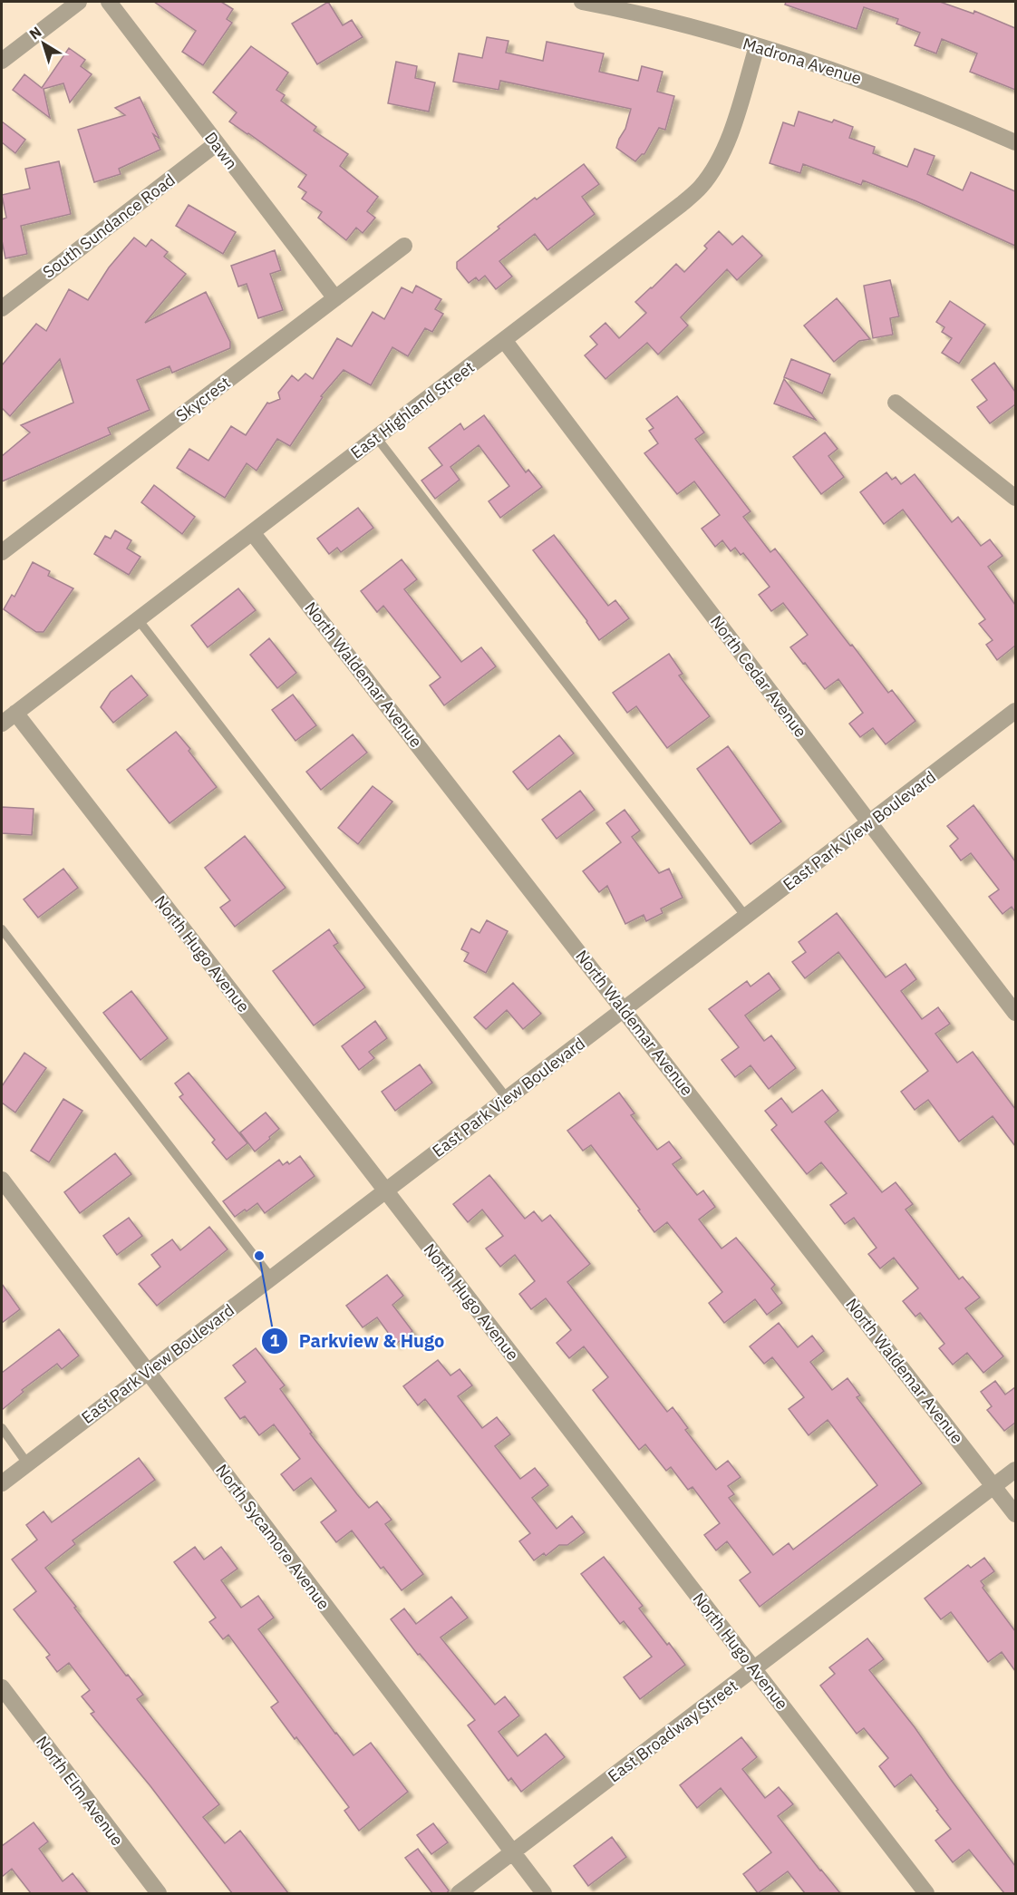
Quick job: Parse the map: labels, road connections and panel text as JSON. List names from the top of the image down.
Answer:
{
  "streets": {
    "street": [
      "Madrona Avenue",
      "Dawn",
      "South Sundance Road",
      "Skycrest",
      "East Highland Street",
      "North Waldemar Avenue",
      "North Cedar Avenue",
      "East Park View Boulevard",
      "North Hugo Avenue",
      "North Sycamore Avenue",
      "East Broadway Street",
      "North Elm Avenue"
    ]
  },
  "crossings": [
    ["Madrona Avenue", "East Highland Street"],
    ["Dawn", "South Sundance Road"],
    ["Dawn", "Skycrest"],
    ["East Highland Street", "North Waldemar Avenue"],
    ["East Highland Street", "North Cedar Avenue"],
    ["East Highland Street", "North Hugo Avenue"],
    ["North Waldemar Avenue", "East Park View Boulevard"],
    ["North Waldemar Avenue", "East Broadway Street"],
    ["North Cedar Avenue", "East Park View Boulevard"],
    ["East Park View Boulevard", "North Hugo Avenue"],
    ["East Park View Boulevard", "North Sycamore Avenue"],
    ["North Hugo Avenue", "East Broadway Street"],
    ["North Sycamore Avenue", "East Broadway Street"]
  ],
  "places": ["Parkview & Hugo"],
  "north": "top left"
}
